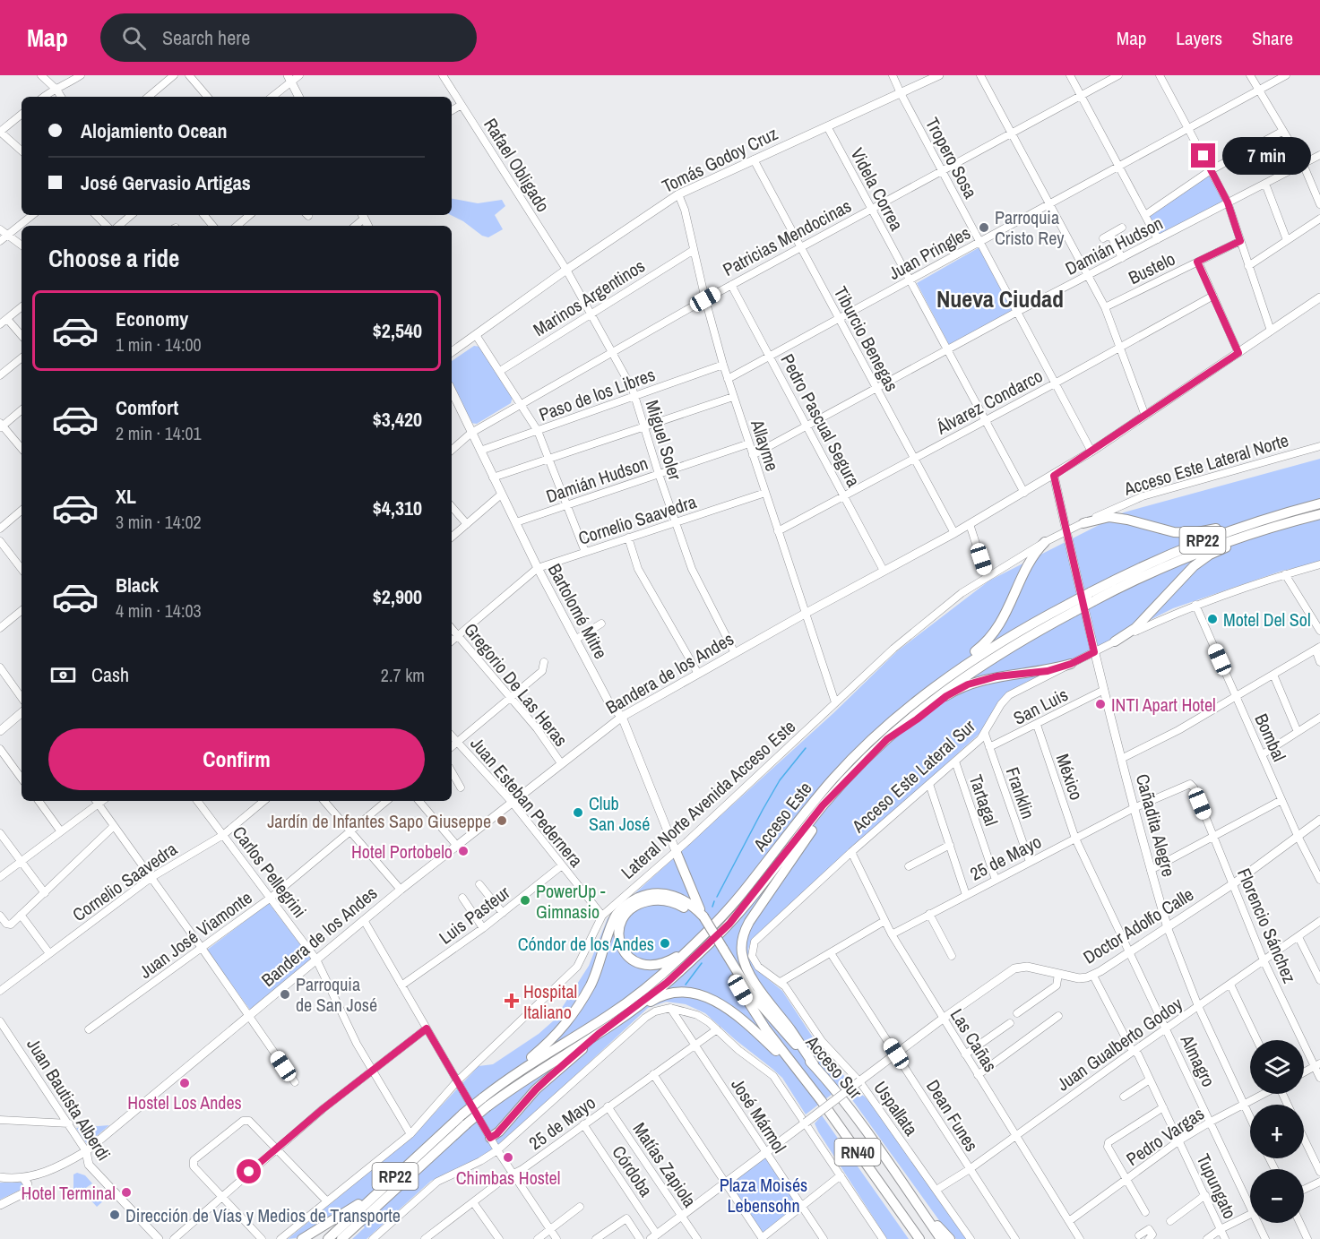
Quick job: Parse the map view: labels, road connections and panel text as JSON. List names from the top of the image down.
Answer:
{
  "streets": {
    "highway": [
      "RP22",
      "Acceso Este",
      "Acceso Sur",
      "RN40"
    ],
    "main road": [
      "Tomás Godoy Cruz",
      "Bartolomé Mitre",
      "Bandera de los Andes",
      "Cañadita Alegre",
      "Doctor Adolfo Calle",
      "Juan Bautista Alberdi"
    ],
    "street": [
      "Tropero Sosa",
      "Rafael Obligado",
      "Videla Correa",
      "Patricias Mendocinas",
      "Damián Hudson",
      "Juan Pringles",
      "Bustelo",
      "Marinos Argentinos",
      "Tiburcio Benegas",
      "Paso de los Libres",
      "Álvarez Condarco",
      "Pedro Pascual Segura",
      "Miguel Soler",
      "Allayme",
      "Acceso Este Lateral Norte",
      "Cornelio Saavedra",
      "Gregorio De Las Heras",
      "San Luis",
      "Bombal",
      "Acceso Este Lateral Sur",
      "México",
      "Franklin",
      "Lateral Norte Avenida Acceso Este",
      "Tartagal",
      "Juan Esteban Pedernera",
      "25 de Mayo",
      "Carlos Pellegrini",
      "Luis Pasteur",
      "Florencio Sánchez",
      "Juan José Viamonte",
      "Las Cañas",
      "Juan Gualberto Godoy",
      "Almagro",
      "Uspallata",
      "José Mármol",
      "Dean Funes",
      "Pedro Vargas",
      "Matías Zapiola",
      "Córdoba",
      "Tupungato"
    ]
  },
  "crossings": [
    ["Tropero Sosa", "Tomás Godoy Cruz"],
    ["Tropero Sosa", "Patricias Mendocinas"],
    ["Tropero Sosa", "Damián Hudson"],
    ["Tropero Sosa", "Juan Pringles"],
    ["Tropero Sosa", "Álvarez Condarco"],
    ["Tropero Sosa", "Bandera de los Andes"],
    ["Tomás Godoy Cruz", "Rafael Obligado"],
    ["Tomás Godoy Cruz", "Videla Correa"],
    ["Tomás Godoy Cruz", "Tiburcio Benegas"],
    ["Tomás Godoy Cruz", "Miguel Soler"],
    ["Tomás Godoy Cruz", "Allayme"],
    ["Rafael Obligado", "Miguel Soler"],
    ["Videla Correa", "Patricias Mendocinas"],
    ["Videla Correa", "Damián Hudson"],
    ["Videla Correa", "Juan Pringles"],
    ["Videla Correa", "Álvarez Condarco"],
    ["Videla Correa", "Bandera de los Andes"],
    ["Patricias Mendocinas", "Tiburcio Benegas"],
    ["Patricias Mendocinas", "Pedro Pascual Segura"],
    ["Patricias Mendocinas", "Miguel Soler"],
    ["Patricias Mendocinas", "Allayme"],
    ["Patricias Mendocinas", "Bartolomé Mitre"],
    ["Damián Hudson", "Tiburcio Benegas"],
    ["Damián Hudson", "Pedro Pascual Segura"],
    ["Damián Hudson", "Miguel Soler"],
    ["Damián Hudson", "Allayme"],
    ["Damián Hudson", "Bartolomé Mitre"],
    ["Juan Pringles", "Tiburcio Benegas"],
    ["Juan Pringles", "Pedro Pascual Segura"],
    ["Juan Pringles", "Allayme"],
    ["Marinos Argentinos", "Miguel Soler"],
    ["Marinos Argentinos", "Allayme"],
    ["Tiburcio Benegas", "Álvarez Condarco"],
    ["Tiburcio Benegas", "Bandera de los Andes"],
    ["Paso de los Libres", "Miguel Soler"],
    ["Paso de los Libres", "Allayme"],
    ["Paso de los Libres", "Bartolomé Mitre"],
    ["Álvarez Condarco", "Pedro Pascual Segura"],
    ["Álvarez Condarco", "Allayme"],
    ["Pedro Pascual Segura", "Bandera de los Andes"],
    ["Miguel Soler", "Cornelio Saavedra"],
    ["Miguel Soler", "Bandera de los Andes"],
    ["Allayme", "Cornelio Saavedra"],
    ["Allayme", "Bandera de los Andes"],
    ["Allayme", "Lateral Norte Avenida Acceso Este"],
    ["Acceso Este Lateral Norte", "Lateral Norte Avenida Acceso Este"],
    ["Acceso Este Lateral Norte", "Cañadita Alegre"],
    ["Cornelio Saavedra", "Bartolomé Mitre"],
    ["Cornelio Saavedra", "Gregorio De Las Heras"],
    ["Cornelio Saavedra", "Carlos Pellegrini"],
    ["Bartolomé Mitre", "Bandera de los Andes"],
    ["Bartolomé Mitre", "Lateral Norte Avenida Acceso Este"],
    ["Bandera de los Andes", "Gregorio De Las Heras"],
    ["Bandera de los Andes", "Juan Esteban Pedernera"],
    ["Bandera de los Andes", "Cañadita Alegre"],
    ["Bandera de los Andes", "Carlos Pellegrini"],
    ["Bandera de los Andes", "Juan Bautista Alberdi"],
    ["San Luis", "México"],
    ["San Luis", "Franklin"],
    ["San Luis", "Cañadita Alegre"],
    ["Bombal", "Acceso Este Lateral Sur"],
    ["Bombal", "Doctor Adolfo Calle"],
    ["Acceso Este Lateral Sur", "Franklin"],
    ["Acceso Este Lateral Sur", "Tartagal"],
    ["Acceso Este Lateral Sur", "Cañadita Alegre"],
    ["Acceso Este Lateral Sur", "Las Cañas"],
    ["Acceso Este Lateral Sur", "Uspallata"],
    ["México", "25 de Mayo"],
    ["México", "Almagro"],
    ["Franklin", "25 de Mayo"],
    ["Lateral Norte Avenida Acceso Este", "Juan Esteban Pedernera"],
    ["Lateral Norte Avenida Acceso Este", "Carlos Pellegrini"],
    ["Tartagal", "25 de Mayo"],
    ["Juan Esteban Pedernera", "Luis Pasteur"],
    ["Cañadita Alegre", "25 de Mayo"],
    ["Cañadita Alegre", "Doctor Adolfo Calle"],
    ["Cañadita Alegre", "Juan Gualberto Godoy"],
    ["Cañadita Alegre", "Pedro Vargas"],
    ["25 de Mayo", "Florencio Sánchez"],
    ["25 de Mayo", "Las Cañas"],
    ["25 de Mayo", "Almagro"],
    ["25 de Mayo", "José Mármol"],
    ["25 de Mayo", "Matías Zapiola"],
    ["25 de Mayo", "Córdoba"],
    ["Carlos Pellegrini", "Juan José Viamonte"],
    ["Doctor Adolfo Calle", "Florencio Sánchez"],
    ["Doctor Adolfo Calle", "Las Cañas"],
    ["Doctor Adolfo Calle", "Almagro"],
    ["Doctor Adolfo Calle", "Uspallata"],
    ["Doctor Adolfo Calle", "José Mármol"],
    ["Doctor Adolfo Calle", "Dean Funes"],
    ["Doctor Adolfo Calle", "Matías Zapiola"],
    ["Doctor Adolfo Calle", "Córdoba"],
    ["Doctor Adolfo Calle", "Tupungato"],
    ["Florencio Sánchez", "Juan Gualberto Godoy"],
    ["Las Cañas", "Juan Gualberto Godoy"],
    ["Las Cañas", "Pedro Vargas"],
    ["Juan Gualberto Godoy", "Almagro"],
    ["Juan Gualberto Godoy", "Uspallata"],
    ["Juan Gualberto Godoy", "Dean Funes"],
    ["Juan Gualberto Godoy", "Tupungato"],
    ["Almagro", "Pedro Vargas"],
    ["Pedro Vargas", "Tupungato"]
  ],
  "districts": ["Nueva Ciudad"],
  "parks": ["Plaza Moisés Lebensohn"],
  "places": {
    "other": [
      "Parroquia Cristo Rey",
      "Motel Del Sol",
      "INTI Apart Hotel",
      "Club San José",
      "Jardín de Infantes Sapo Giuseppe",
      "Hotel Portobelo",
      "PowerUp - Gimnasio",
      "Cóndor de los Andes",
      "Parroquia de San José",
      "Hostel Los Andes",
      "Chimbas Hostel",
      "Hotel Terminal",
      "Dirección de Vías y Medios de Transporte"
    ],
    "health": ["Hospital Italiano"]
  },
  "page": {
    "header": "Map",
    "search": "Search here",
    "nav": ["Map", "Layers", "Share"],
    "banner": ["Alojamiento Ocean", "José Gervasio Artigas"],
    "bubble": "7 min",
    "heading": "Choose a ride",
    "list": [
      {
        "name": "Economy",
        "note": "1 min · 14:00",
        "value": "$2,540"
      },
      {
        "name": "Comfort",
        "note": "2 min · 14:01",
        "value": "$3,420"
      },
      {
        "name": "XL",
        "note": "3 min · 14:02",
        "value": "$4,310"
      },
      {
        "name": "Black",
        "note": "4 min · 14:03",
        "value": "$2,900"
      }
    ],
    "pay": ["Cash", "2.7 km"],
    "buttons": "Confirm",
    "map_buttons": ["+", "−"]
  }
}
